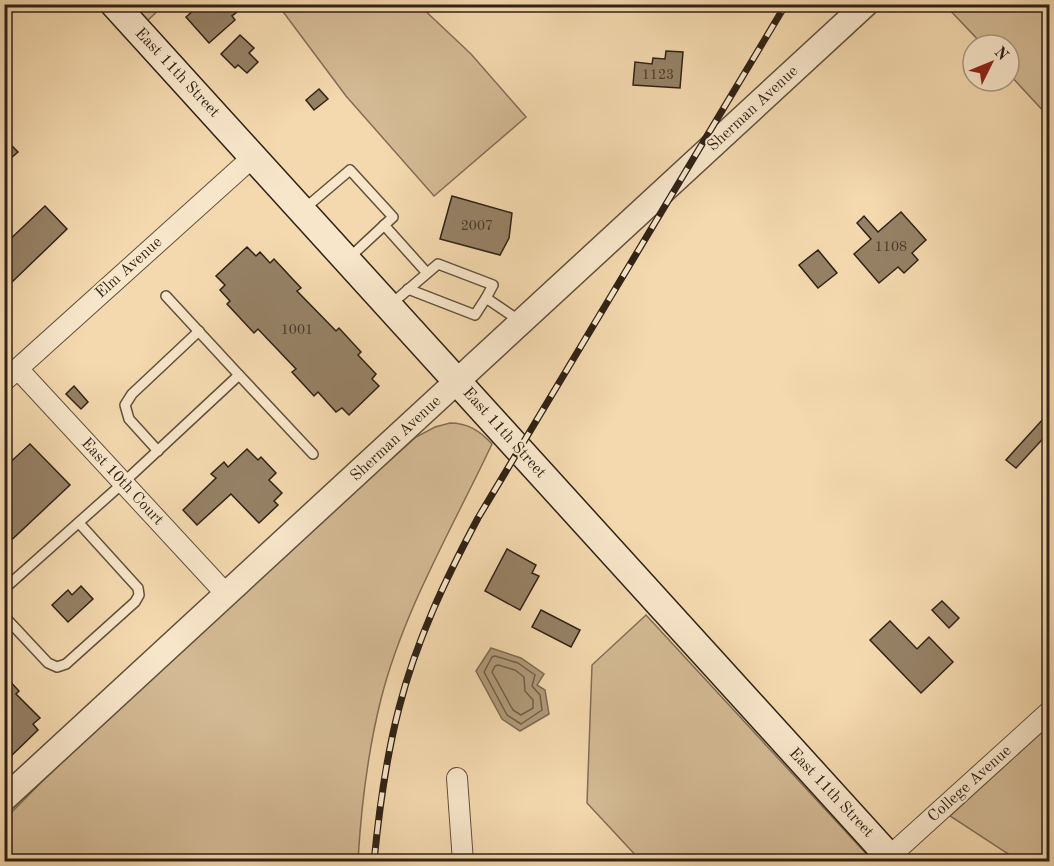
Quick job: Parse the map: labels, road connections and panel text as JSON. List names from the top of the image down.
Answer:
{
  "streets": {
    "main road": ["East 11th Street"],
    "street": [
      "Sherman Avenue",
      "Elm Avenue",
      "East 10th Court",
      "College Avenue"
    ]
  },
  "crossings": [
    ["East 11th Street", "Sherman Avenue"],
    ["East 11th Street", "Elm Avenue"],
    ["East 11th Street", "College Avenue"],
    ["Sherman Avenue", "East 10th Court"],
    ["Elm Avenue", "East 10th Court"]
  ],
  "house_numbers": [
    "1123",
    "2007",
    "1108",
    "1001"
  ],
  "north": "top right"
}
